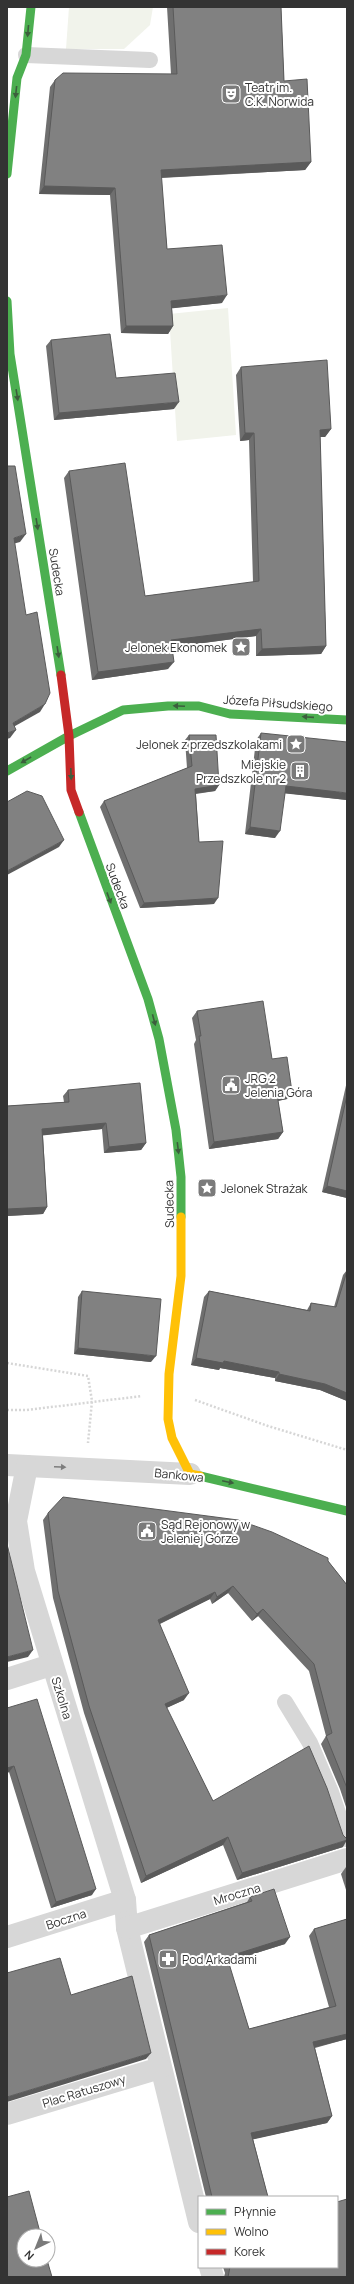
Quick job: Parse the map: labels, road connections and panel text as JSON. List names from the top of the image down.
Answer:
{
  "streets": {
    "street": [
      "Sudecka",
      "Józefa Piłsudskiego",
      "Bankowa",
      "Szkolna",
      "Mroczna",
      "Boczna",
      "Plac Ratuszowy"
    ]
  },
  "crossings": [
    ["Sudecka", "Józefa Piłsudskiego"],
    ["Sudecka", "Bankowa"],
    ["Bankowa", "Szkolna"],
    ["Szkolna", "Mroczna"],
    ["Szkolna", "Boczna"]
  ],
  "one_way": ["Sudecka", "Józefa Piłsudskiego", "Bankowa"],
  "places": {
    "theatre": ["Teatr im. C.K. Norwida"],
    "place": ["Jelonek Ekonomek", "Jelonek z przedszkolakami", "Jelonek Strażak"],
    "building": ["Miejskie Przedszkole nr 2"],
    "public building": ["JRG 2 Jelenia Góra", "Sąd Rejonowy w Jeleniej Górze"],
    "pharmacy": ["Pod Arkadami"]
  },
  "legend": ["Płynnie", "Wolno", "Korek"],
  "north": "bottom left"
}
